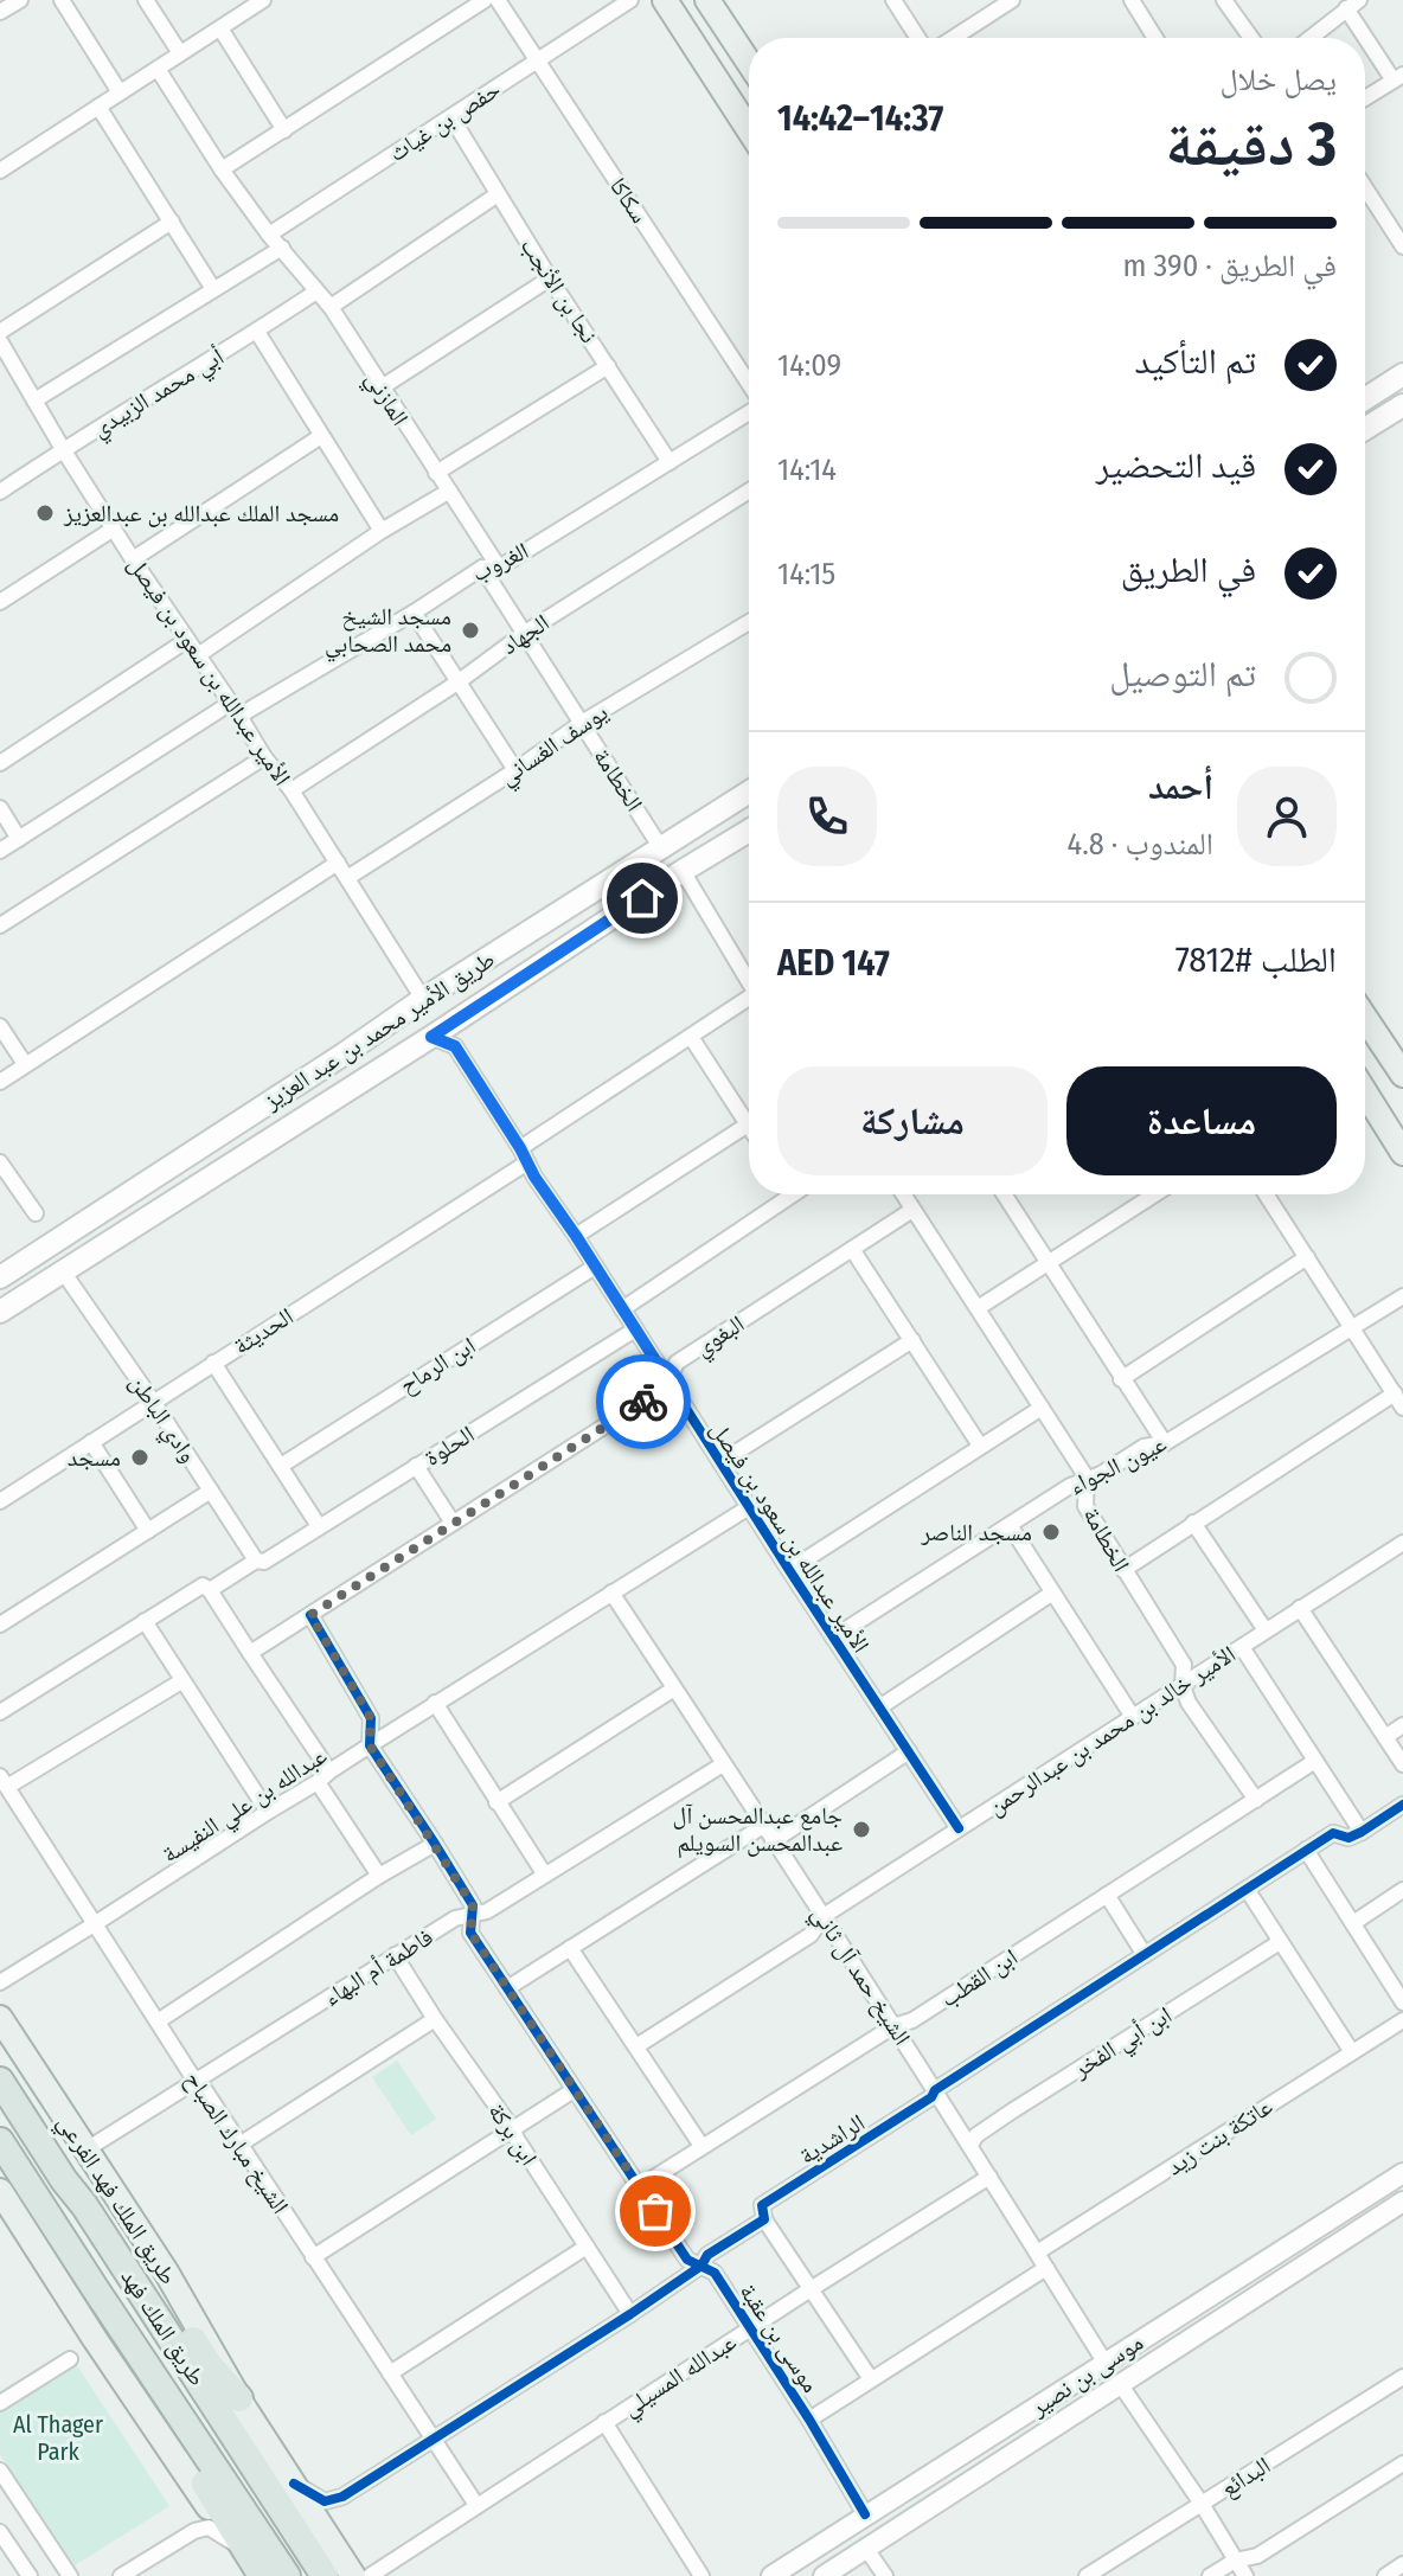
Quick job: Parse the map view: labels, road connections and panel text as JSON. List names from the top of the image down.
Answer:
{
  "streets": {
    "highway": ["طريق الملك فهد"],
    "main road": ["طريق الأمير محمد بن عبد العزيز", "طريق الملك فهد الفرعي"],
    "street": [
      "حفص بن غياث",
      "سكاكا",
      "نجا بن الأنجب",
      "أبي محمد الزبيدي",
      "المازني",
      "الغروب",
      "الجهاد",
      "الأمير عبدالله بن سعود بن فيصل",
      "يوسف الغساني",
      "الخطامة",
      "الحديثة",
      "البغوي",
      "ابن الرماح",
      "وادي الباطن",
      "الحلوة",
      "عيون الجواء",
      "الأمير خالد بن محمد بن عبدالرحمن",
      "عبدالله بن علي النفيسة",
      "فاطمة أم البهاء",
      "الشيخ حمد آل ثاني",
      "ابن القطب",
      "ابن أبي الفخر",
      "ابن بركة",
      "عاتكة بنت زيد",
      "الراشدية",
      "الشيخ مبارك الصباح",
      "موسى بن عقبة",
      "عبدالله المسيلي",
      "موسى بن نصير",
      "البدائع"
    ]
  },
  "crossings": [
    ["حفص بن غياث", "سكاكا"],
    ["حفص بن غياث", "نجا بن الأنجب"],
    ["حفص بن غياث", "المازني"],
    ["نجا بن الأنجب", "الغروب"],
    ["أبي محمد الزبيدي", "المازني"],
    ["أبي محمد الزبيدي", "الأمير عبدالله بن سعود بن فيصل"],
    ["المازني", "الغروب"],
    ["الغروب", "الأمير عبدالله بن سعود بن فيصل"],
    ["الغروب", "الخطامة"],
    ["الجهاد", "الأمير عبدالله بن سعود بن فيصل"],
    ["الجهاد", "الخطامة"],
    ["الأمير عبدالله بن سعود بن فيصل", "يوسف الغساني"],
    ["الأمير عبدالله بن سعود بن فيصل", "طريق الأمير محمد بن عبد العزيز"],
    ["الأمير عبدالله بن سعود بن فيصل", "الحديثة"],
    ["الأمير عبدالله بن سعود بن فيصل", "البغوي"],
    ["الأمير عبدالله بن سعود بن فيصل", "ابن الرماح"],
    ["الأمير عبدالله بن سعود بن فيصل", "الحلوة"],
    ["الأمير عبدالله بن سعود بن فيصل", "عيون الجواء"],
    ["الأمير عبدالله بن سعود بن فيصل", "الأمير خالد بن محمد بن عبدالرحمن"],
    ["الأمير عبدالله بن سعود بن فيصل", "عبدالله بن علي النفيسة"],
    ["يوسف الغساني", "الخطامة"],
    ["الخطامة", "طريق الأمير محمد بن عبد العزيز"],
    ["الخطامة", "البغوي"],
    ["الخطامة", "عيون الجواء"],
    ["الخطامة", "الأمير خالد بن محمد بن عبدالرحمن"],
    ["الخطامة", "ابن القطب"],
    ["طريق الأمير محمد بن عبد العزيز", "وادي الباطن"],
    ["الحديثة", "وادي الباطن"],
    ["البغوي", "موسى بن عقبة"],
    ["وادي الباطن", "الحلوة"],
    ["الأمير خالد بن محمد بن عبدالرحمن", "الشيخ حمد آل ثاني"],
    ["عبدالله بن علي النفيسة", "الشيخ حمد آل ثاني"],
    ["عبدالله بن علي النفيسة", "الشيخ مبارك الصباح"],
    ["عبدالله بن علي النفيسة", "موسى بن عقبة"],
    ["فاطمة أم البهاء", "الشيخ حمد آل ثاني"],
    ["فاطمة أم البهاء", "ابن بركة"],
    ["فاطمة أم البهاء", "الشيخ مبارك الصباح"],
    ["فاطمة أم البهاء", "طريق الملك فهد الفرعي"],
    ["فاطمة أم البهاء", "موسى بن عقبة"],
    ["الشيخ حمد آل ثاني", "ابن القطب"],
    ["الشيخ حمد آل ثاني", "ابن أبي الفخر"],
    ["الشيخ حمد آل ثاني", "عاتكة بنت زيد"],
    ["الشيخ حمد آل ثاني", "الراشدية"],
    ["الشيخ حمد آل ثاني", "عبدالله المسيلي"],
    ["الشيخ حمد آل ثاني", "موسى بن نصير"],
    ["ابن القطب", "موسى بن عقبة"],
    ["ابن بركة", "الراشدية"],
    ["الراشدية", "الشيخ مبارك الصباح"],
    ["الراشدية", "طريق الملك فهد الفرعي"],
    ["الراشدية", "موسى بن عقبة"],
    ["الشيخ مبارك الصباح", "عبدالله المسيلي"],
    ["موسى بن عقبة", "عبدالله المسيلي"],
    ["موسى بن عقبة", "موسى بن نصير"]
  ],
  "parks": ["Al Thager Park"],
  "places": [
    "مسجد الملك عبدالله بن عبدالعزيز",
    "مسجد الشيخ محمد الصحابي",
    "مسجد",
    "مسجد الناصر",
    "جامع عبدالمحسن آل عبدالمحسن السويلم"
  ],
  "page": {
    "heading": ["3 دقيقة", "يصل خلال", "14:37–14:42"],
    "panel": [
      "أحمد",
      "المندوب · 4.8",
      "الطلب #7812",
      "AED 147"
    ],
    "bar": "في الطريق · 390 m",
    "list": [
      ["تم التأكيد", "14:09"],
      ["قيد التحضير", "14:14"],
      ["في الطريق", "14:15"],
      "تم التوصيل"
    ],
    "buttons": ["مساعدة", "مشاركة"]
  }
}
